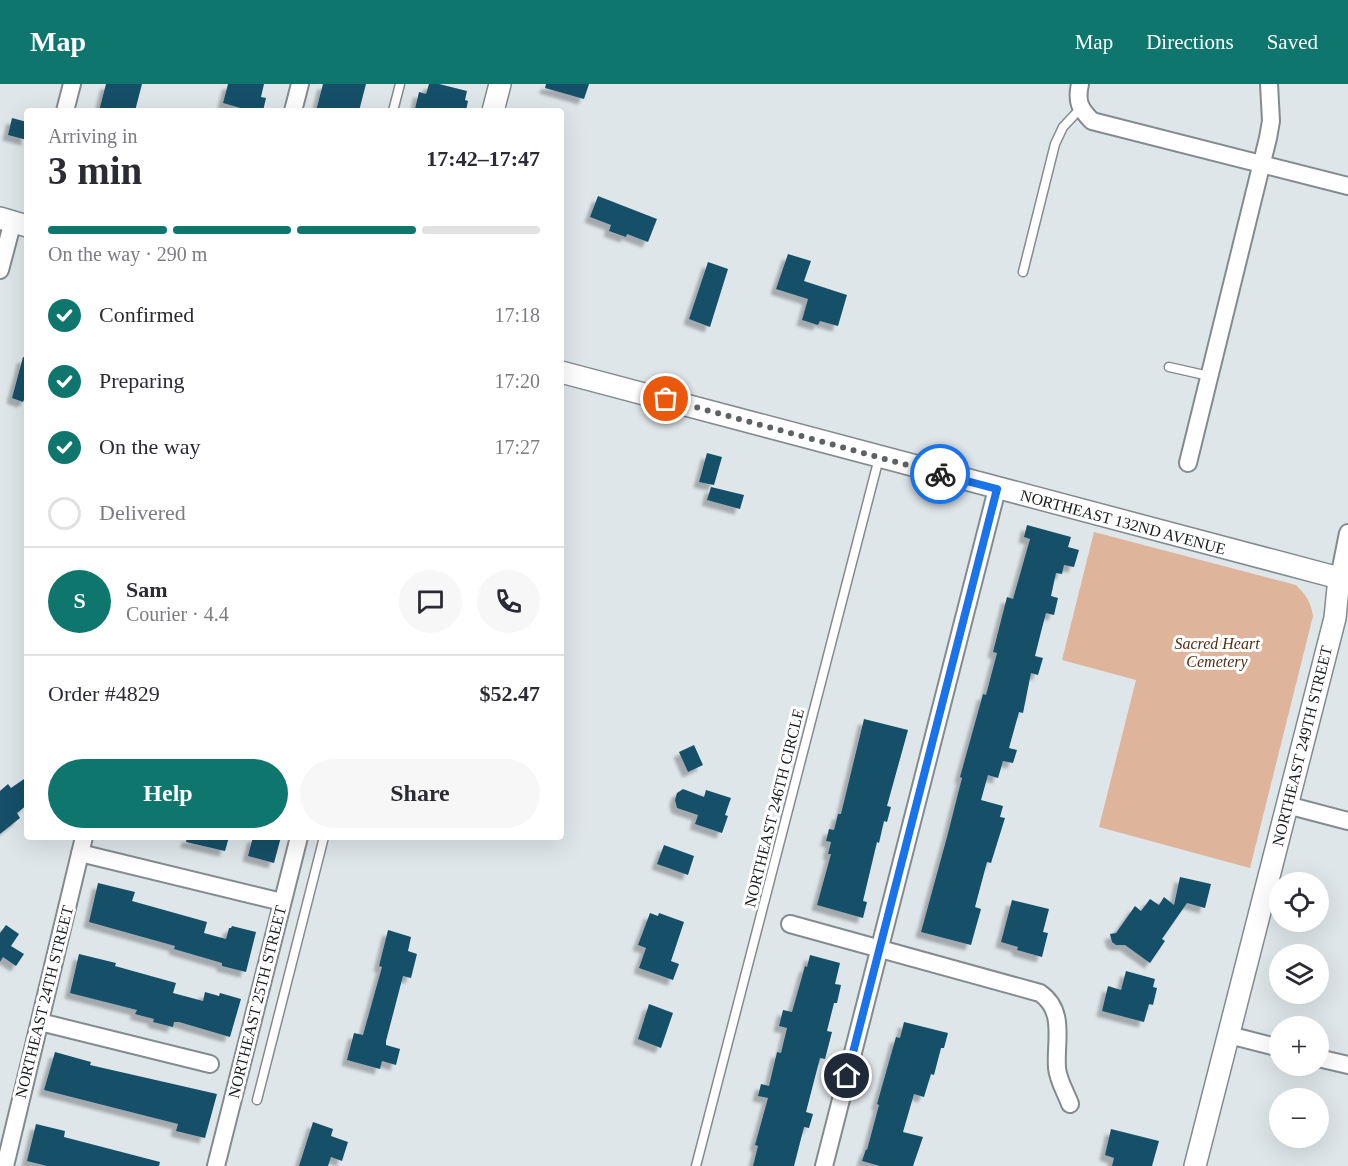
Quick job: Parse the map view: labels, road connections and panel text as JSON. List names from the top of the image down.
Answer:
{
  "streets": {
    "street": [
      "NORTHEAST 132ND AVENUE",
      "NORTHEAST 249TH STREET",
      "NORTHEAST 24TH STREET",
      "NORTHEAST 25TH STREET"
    ],
    "lane": ["NORTHEAST 246TH CIRCLE"]
  },
  "crossings": [
    ["NORTHEAST 132ND AVENUE", "NORTHEAST 249TH STREET"],
    ["NORTHEAST 132ND AVENUE", "NORTHEAST 246TH CIRCLE"]
  ],
  "parks": ["Sacred Heart Cemetery"],
  "page": {
    "header": "Map",
    "nav": ["Map", "Directions", "Saved"],
    "heading": ["3 min", "Arriving in", "17:42–17:47"],
    "panel": [
      "Sam",
      "Courier · 4.4",
      "Order #4829",
      "$52.47"
    ],
    "bar": "On the way · 290 m",
    "list": [
      ["Confirmed", "17:18"],
      ["Preparing", "17:20"],
      ["On the way", "17:27"],
      "Delivered"
    ],
    "round": "S",
    "buttons": ["Help", "Share"],
    "map_buttons": ["+", "−"]
  }
}
